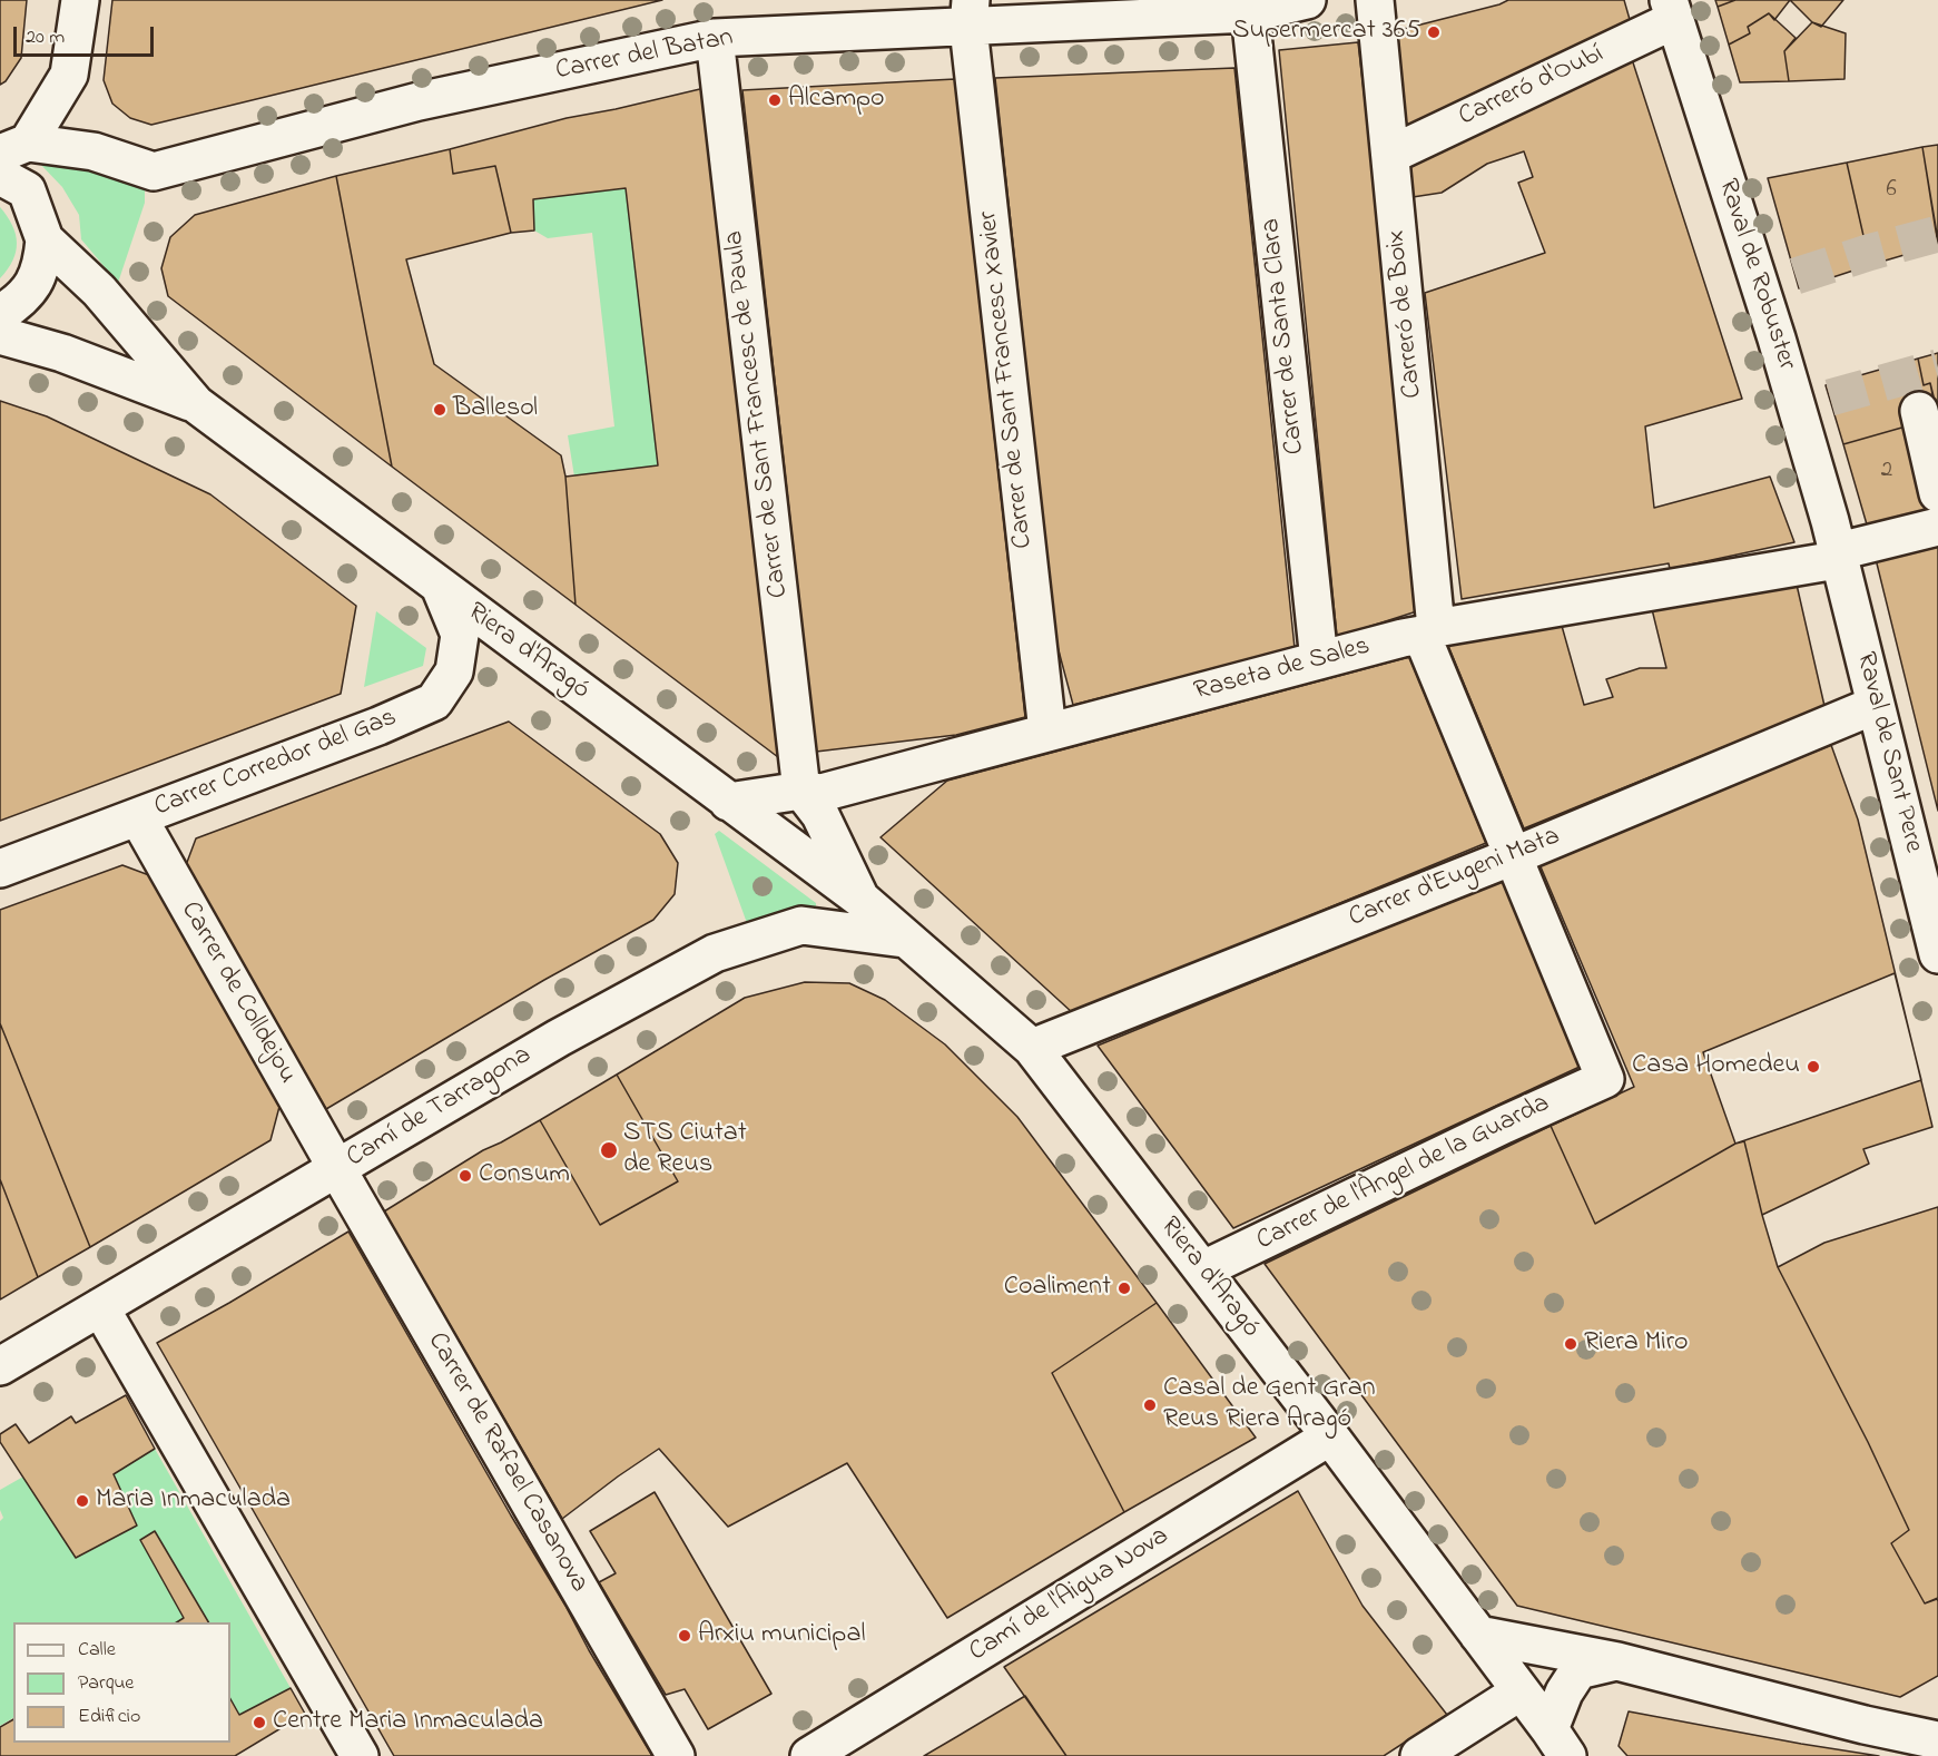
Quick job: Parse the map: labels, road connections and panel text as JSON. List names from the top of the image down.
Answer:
{
  "streets": {
    "street": [
      "Carrer del Batan",
      "Carreró d'Oubí",
      "Raval de Robuster",
      "Carreró de Boix",
      "Carrer de Santa Clara",
      "Carrer de Sant Francesc Xavier",
      "Carrer de Sant Francesc de Paula",
      "Riera d'Aragó",
      "Raseta de Sales",
      "Raval de Sant Pere",
      "Carrer Corredor del Gas",
      "Carrer d'Eugeni Mata",
      "Carrer de Colldejou",
      "Camí de Tarragona",
      "Carrer de l'Àngel de la Guarda",
      "Carrer de Rafael Casanova",
      "Camí de l'Aigua Nova"
    ]
  },
  "crossings": [
    ["Carrer del Batan", "Carrer de Santa Clara"],
    ["Carrer del Batan", "Carrer de Sant Francesc Xavier"],
    ["Carrer del Batan", "Carrer de Sant Francesc de Paula"],
    ["Carreró d'Oubí", "Raval de Robuster"],
    ["Carreró d'Oubí", "Carreró de Boix"],
    ["Raval de Robuster", "Raseta de Sales"],
    ["Raval de Robuster", "Raval de Sant Pere"],
    ["Carreró de Boix", "Raseta de Sales"],
    ["Carreró de Boix", "Carrer d'Eugeni Mata"],
    ["Carreró de Boix", "Carrer de l'Àngel de la Guarda"],
    ["Carrer de Santa Clara", "Raseta de Sales"],
    ["Carrer de Sant Francesc Xavier", "Raseta de Sales"],
    ["Carrer de Sant Francesc de Paula", "Riera d'Aragó"],
    ["Carrer de Sant Francesc de Paula", "Raseta de Sales"],
    ["Riera d'Aragó", "Raseta de Sales"],
    ["Riera d'Aragó", "Carrer Corredor del Gas"],
    ["Riera d'Aragó", "Carrer d'Eugeni Mata"],
    ["Riera d'Aragó", "Camí de Tarragona"],
    ["Riera d'Aragó", "Carrer de l'Àngel de la Guarda"],
    ["Riera d'Aragó", "Camí de l'Aigua Nova"],
    ["Raseta de Sales", "Raval de Sant Pere"],
    ["Raval de Sant Pere", "Carrer d'Eugeni Mata"],
    ["Carrer Corredor del Gas", "Carrer de Colldejou"],
    ["Carrer de Colldejou", "Camí de Tarragona"],
    ["Carrer de Colldejou", "Carrer de Rafael Casanova"],
    ["Camí de Tarragona", "Carrer de Rafael Casanova"]
  ],
  "places": [
    "Supermercat 365",
    "Alcampo",
    "Ballesol",
    "Casa Homedeu",
    "STS Ciutat de Reus",
    "Consum",
    "Coaliment",
    "Riera Miro",
    "Casal de Gent Gran Reus Riera Aragó",
    "Maria Inmaculada",
    "Arxiu municipal",
    "Centre Maria Inmaculada"
  ],
  "house_numbers": ["6", "2"],
  "legend": ["Calle", "Parque", "Edificio"],
  "scale_bar": "20 m"
}
